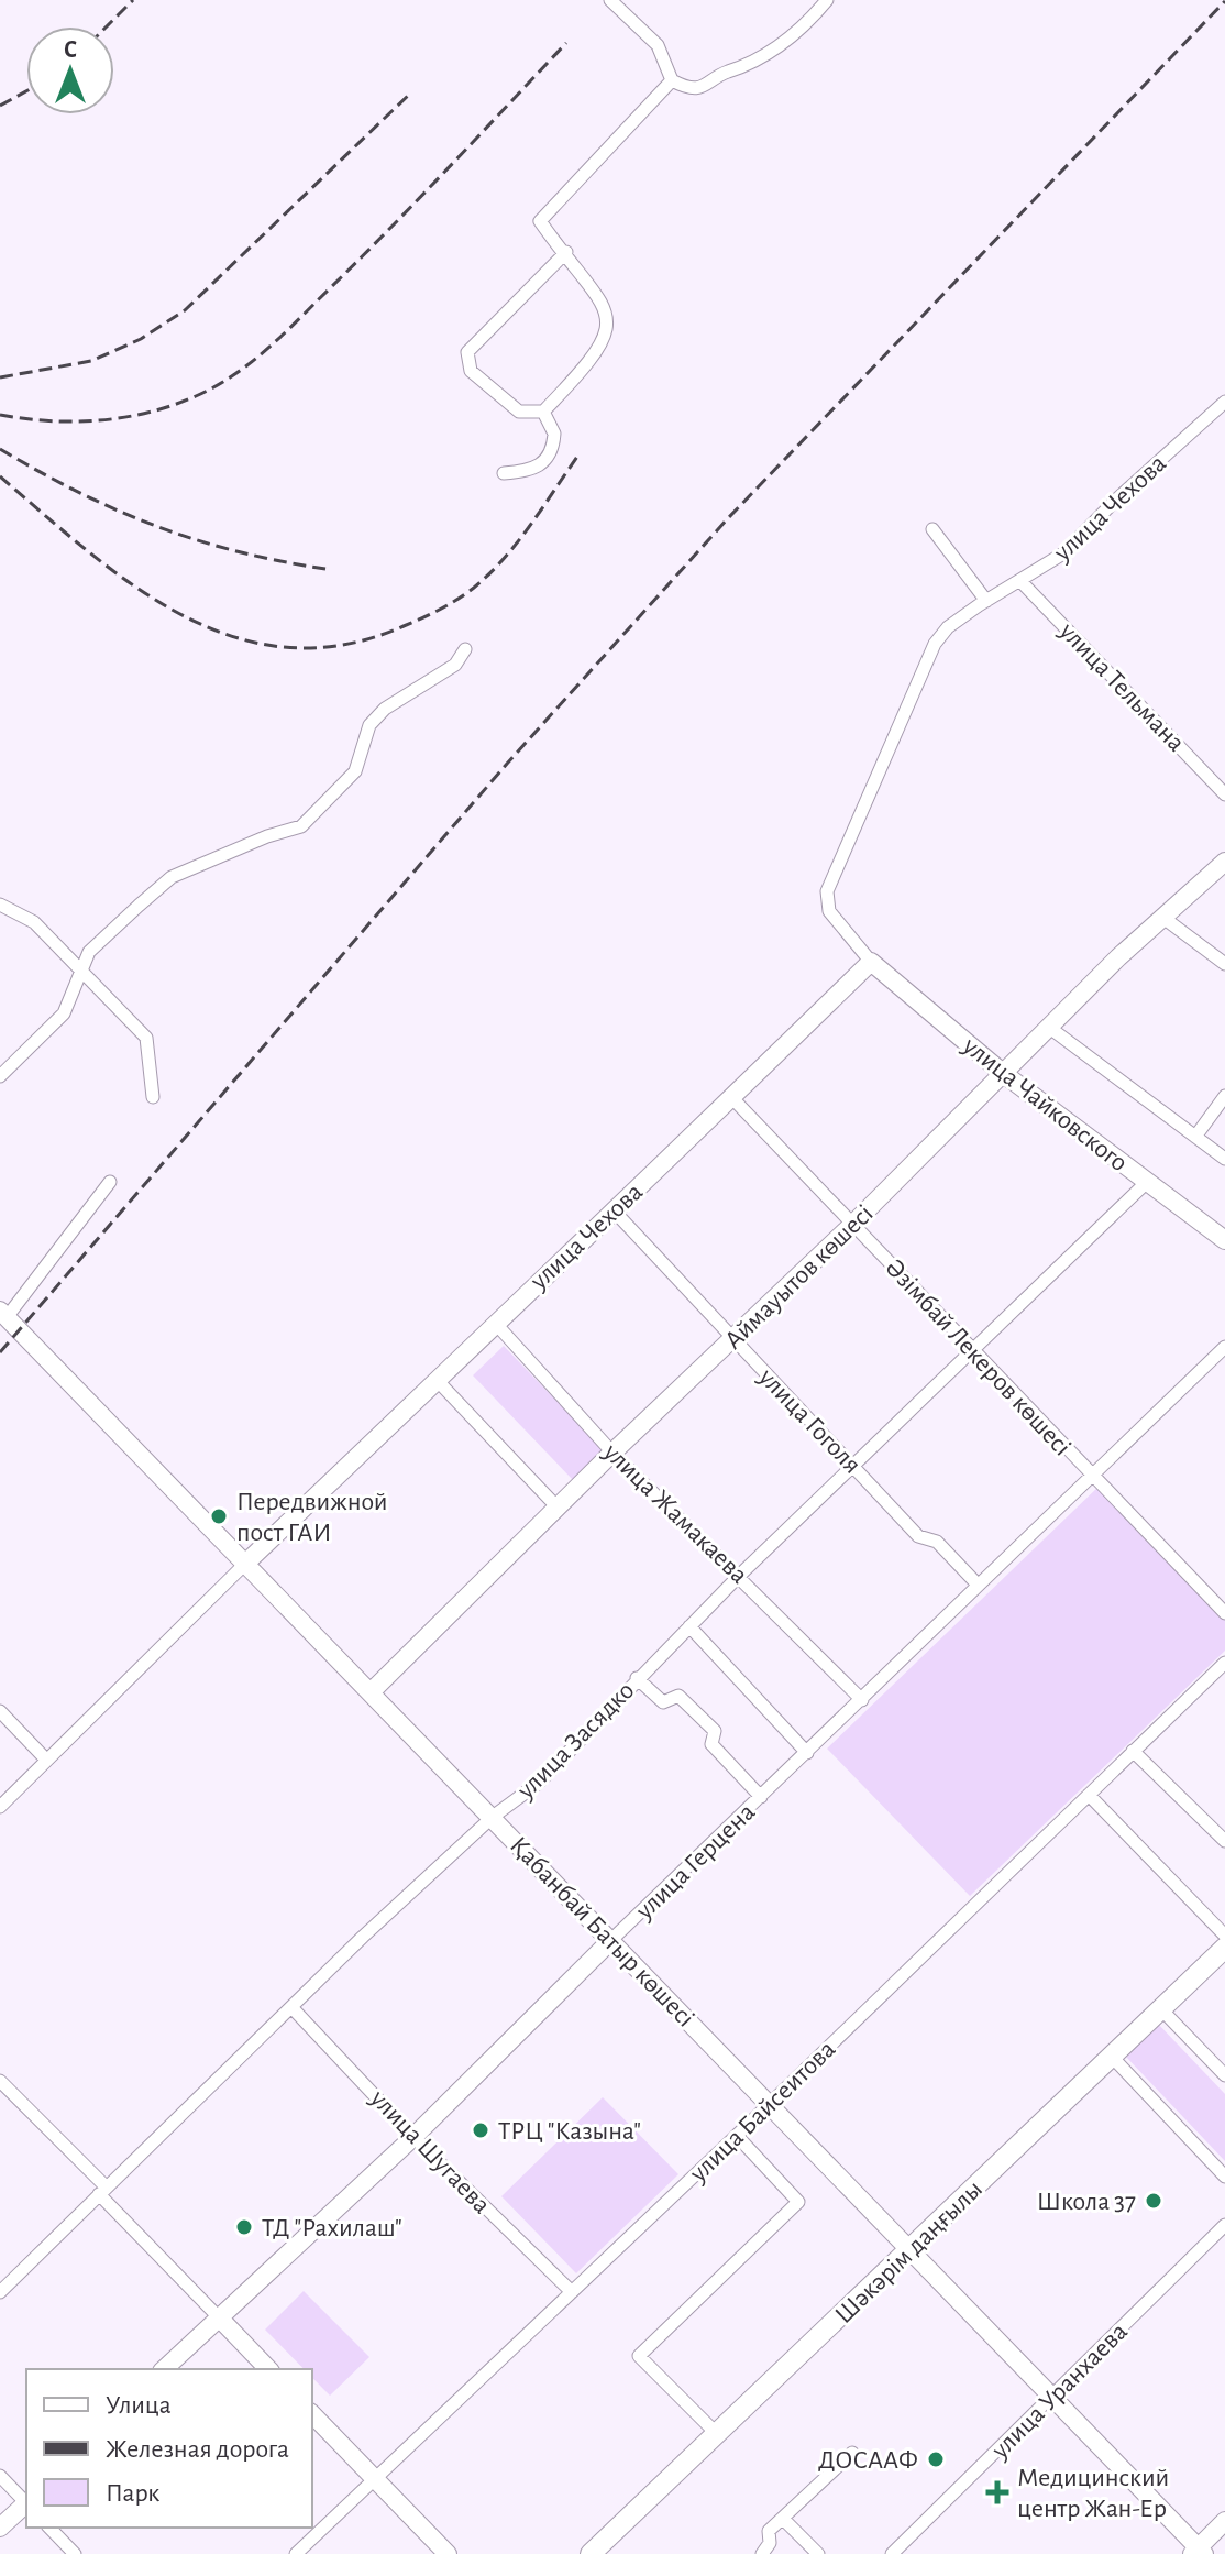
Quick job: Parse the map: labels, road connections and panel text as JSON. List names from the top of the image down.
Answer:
{
  "streets": {
    "main road": ["Шәкәрім даңғылы"],
    "street": [
      "улица Чехова",
      "улица Тельмана",
      "улица Чайковского",
      "Аймауытов көшесі",
      "Әзімбай Лекеров көшесі",
      "улица Гоголя",
      "улица Жамакаева",
      "улица Засядко",
      "улица Герцена",
      "Қабанбай Батыр көшесі",
      "улица Байсеитова",
      "улица Шугаева",
      "улица Уранхаева"
    ]
  },
  "crossings": [
    ["улица Чехова", "улица Тельмана"],
    ["улица Чехова", "улица Чайковского"],
    ["улица Чехова", "Әзімбай Лекеров көшесі"],
    ["улица Чехова", "улица Гоголя"],
    ["улица Чехова", "улица Жамакаева"],
    ["улица Чехова", "Қабанбай Батыр көшесі"],
    ["улица Чайковского", "Аймауытов көшесі"],
    ["улица Чайковского", "улица Засядко"],
    ["Аймауытов көшесі", "Әзімбай Лекеров көшесі"],
    ["Аймауытов көшесі", "улица Гоголя"],
    ["Аймауытов көшесі", "улица Жамакаева"],
    ["Аймауытов көшесі", "Қабанбай Батыр көшесі"],
    ["Әзімбай Лекеров көшесі", "улица Засядко"],
    ["Әзімбай Лекеров көшесі", "улица Герцена"],
    ["улица Гоголя", "улица Засядко"],
    ["улица Гоголя", "улица Герцена"],
    ["улица Жамакаева", "улица Засядко"],
    ["улица Жамакаева", "улица Герцена"],
    ["улица Засядко", "Қабанбай Батыр көшесі"],
    ["улица Засядко", "улица Шугаева"],
    ["улица Герцена", "Қабанбай Батыр көшесі"],
    ["улица Герцена", "улица Шугаева"],
    ["Қабанбай Батыр көшесі", "улица Байсеитова"],
    ["Қабанбай Батыр көшесі", "Шәкәрім даңғылы"],
    ["Қабанбай Батыр көшесі", "улица Уранхаева"],
    ["улица Байсеитова", "улица Шугаева"]
  ],
  "places": {
    "other": [
      "Передвижной пост ГАИ",
      "ТРЦ \"Казына\"",
      "Школа 37",
      "ТД \"Рахилаш\"",
      "ДОСААФ"
    ],
    "health": ["Медицинский центр Жан-Ер"]
  },
  "legend": ["Улица", "Железная дорога", "Парк"],
  "north": "top"
}
